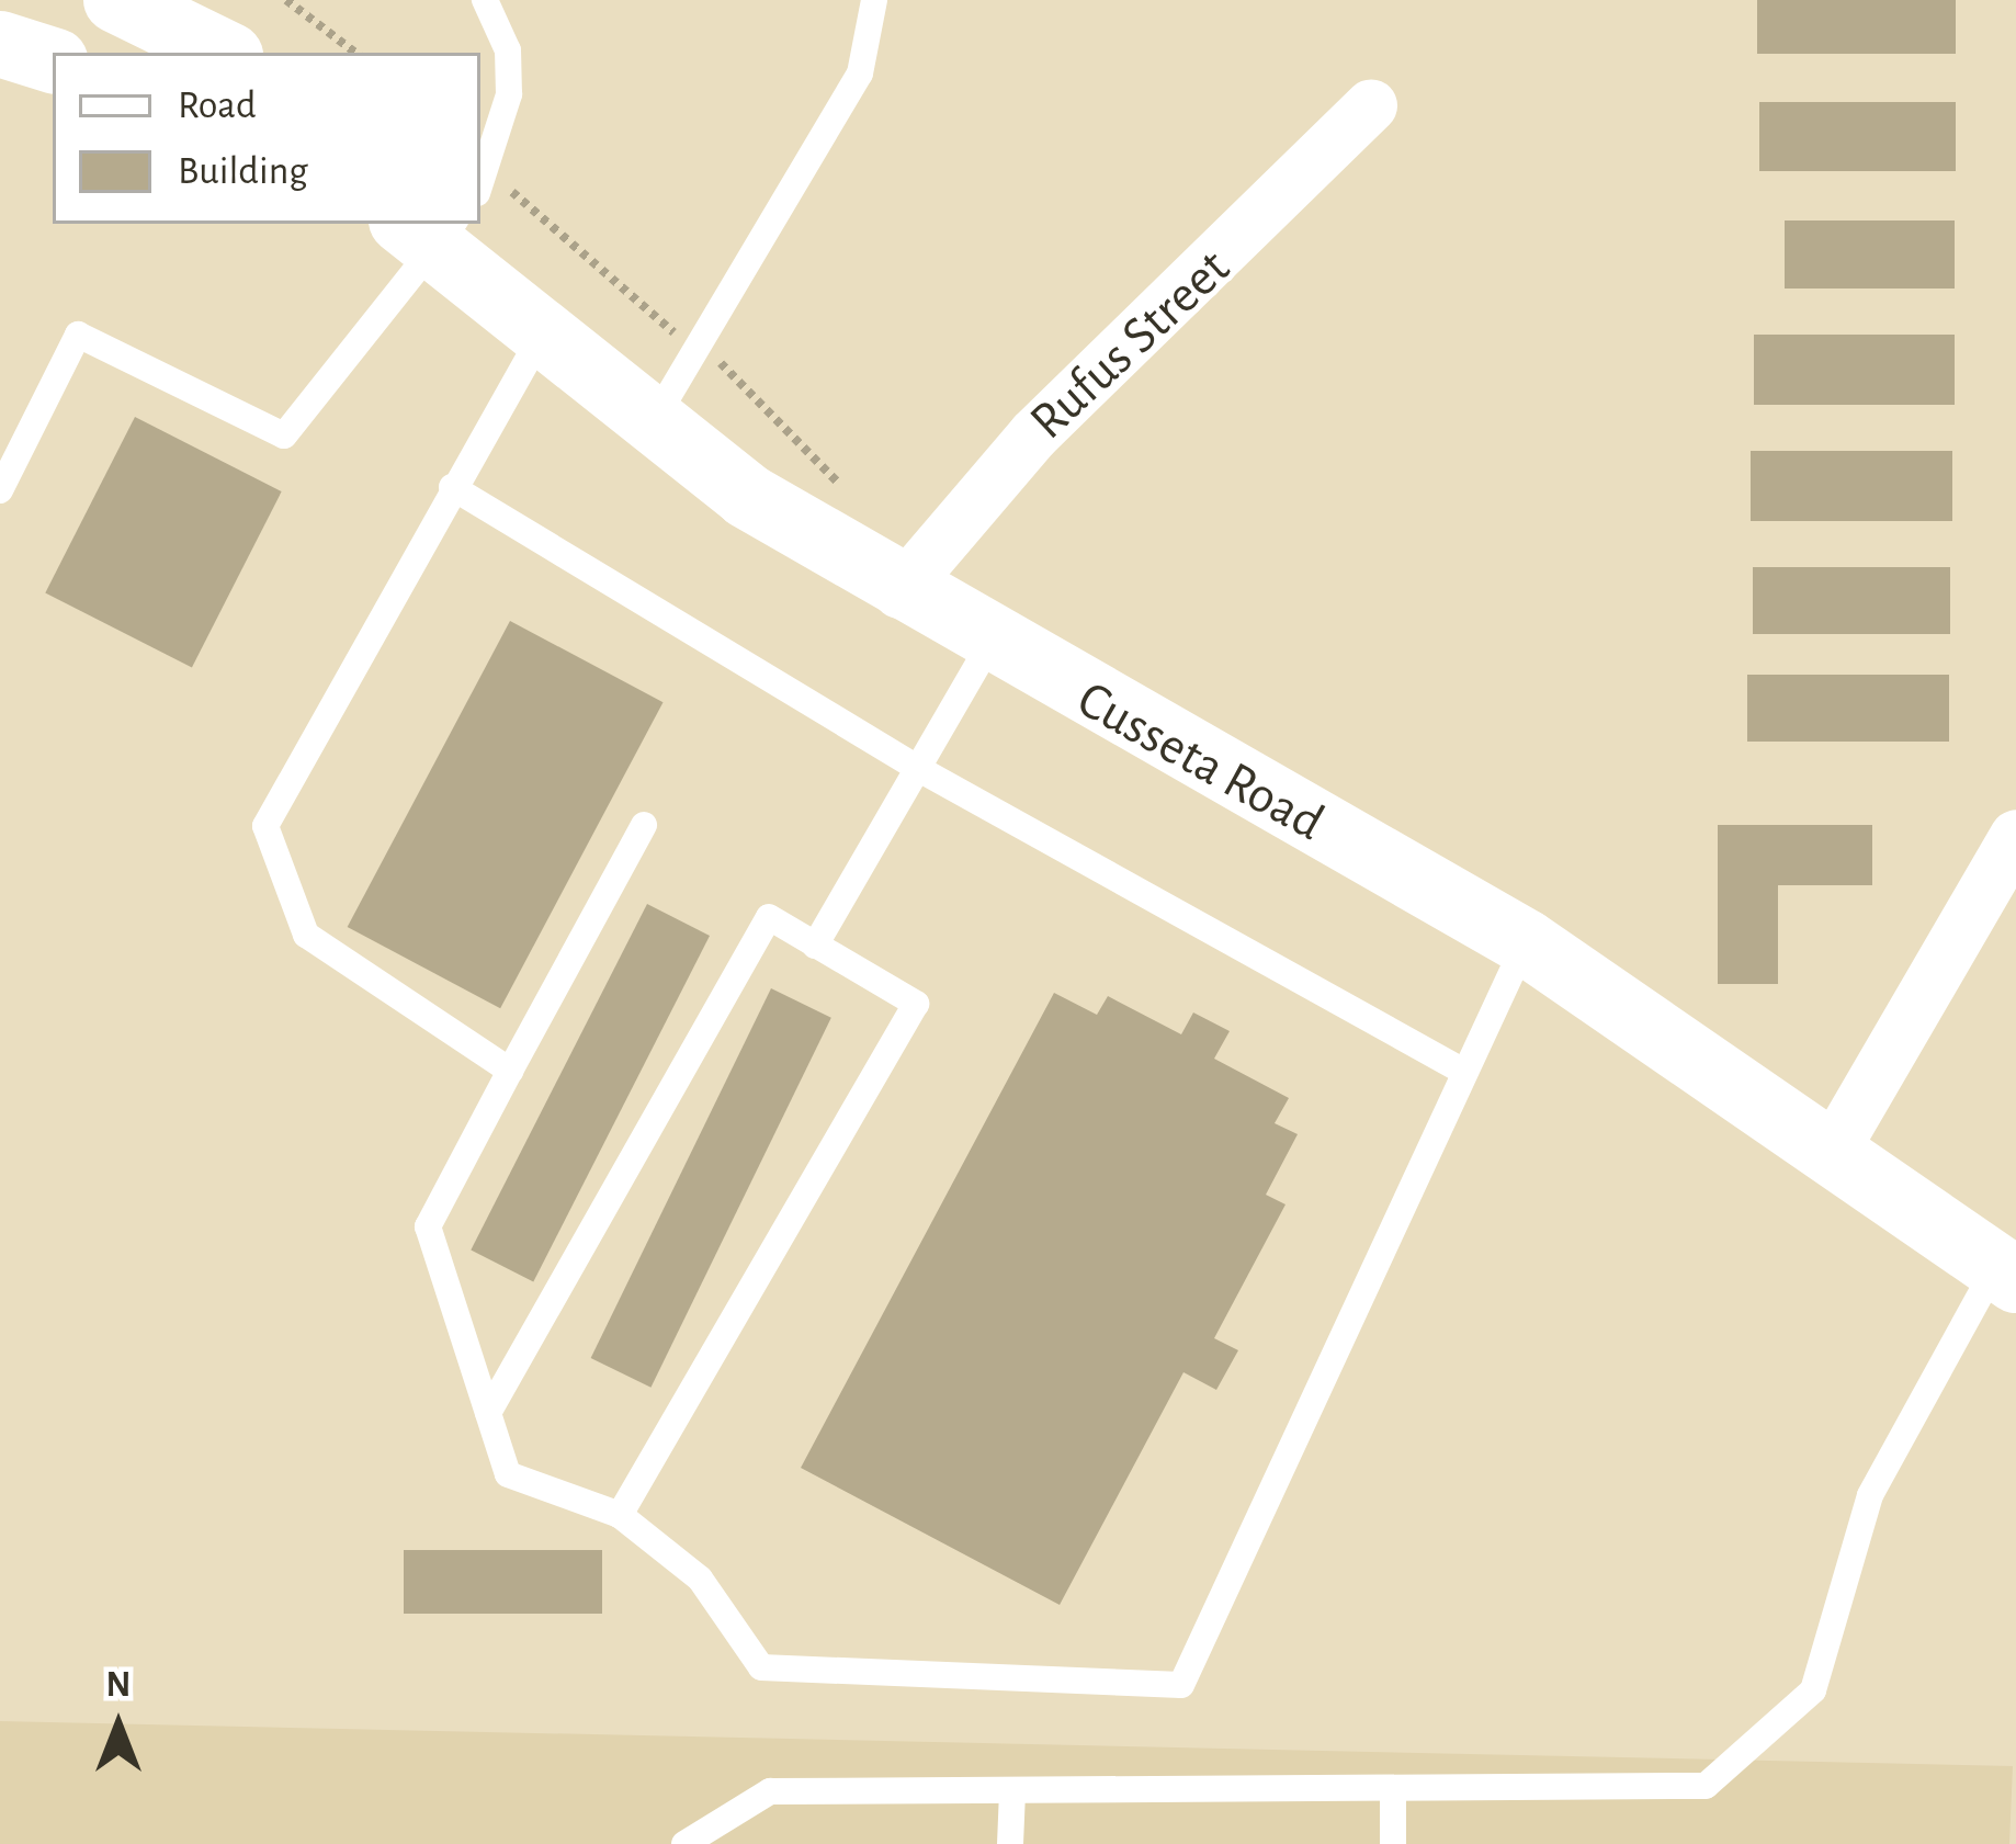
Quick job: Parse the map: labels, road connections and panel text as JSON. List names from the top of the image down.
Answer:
{
  "streets": {
    "street": ["Rufus Street", "Cusseta Road"]
  },
  "crossings": [
    ["Rufus Street", "Cusseta Road"]
  ],
  "legend": ["Road", "Building"],
  "north": "top"
}
